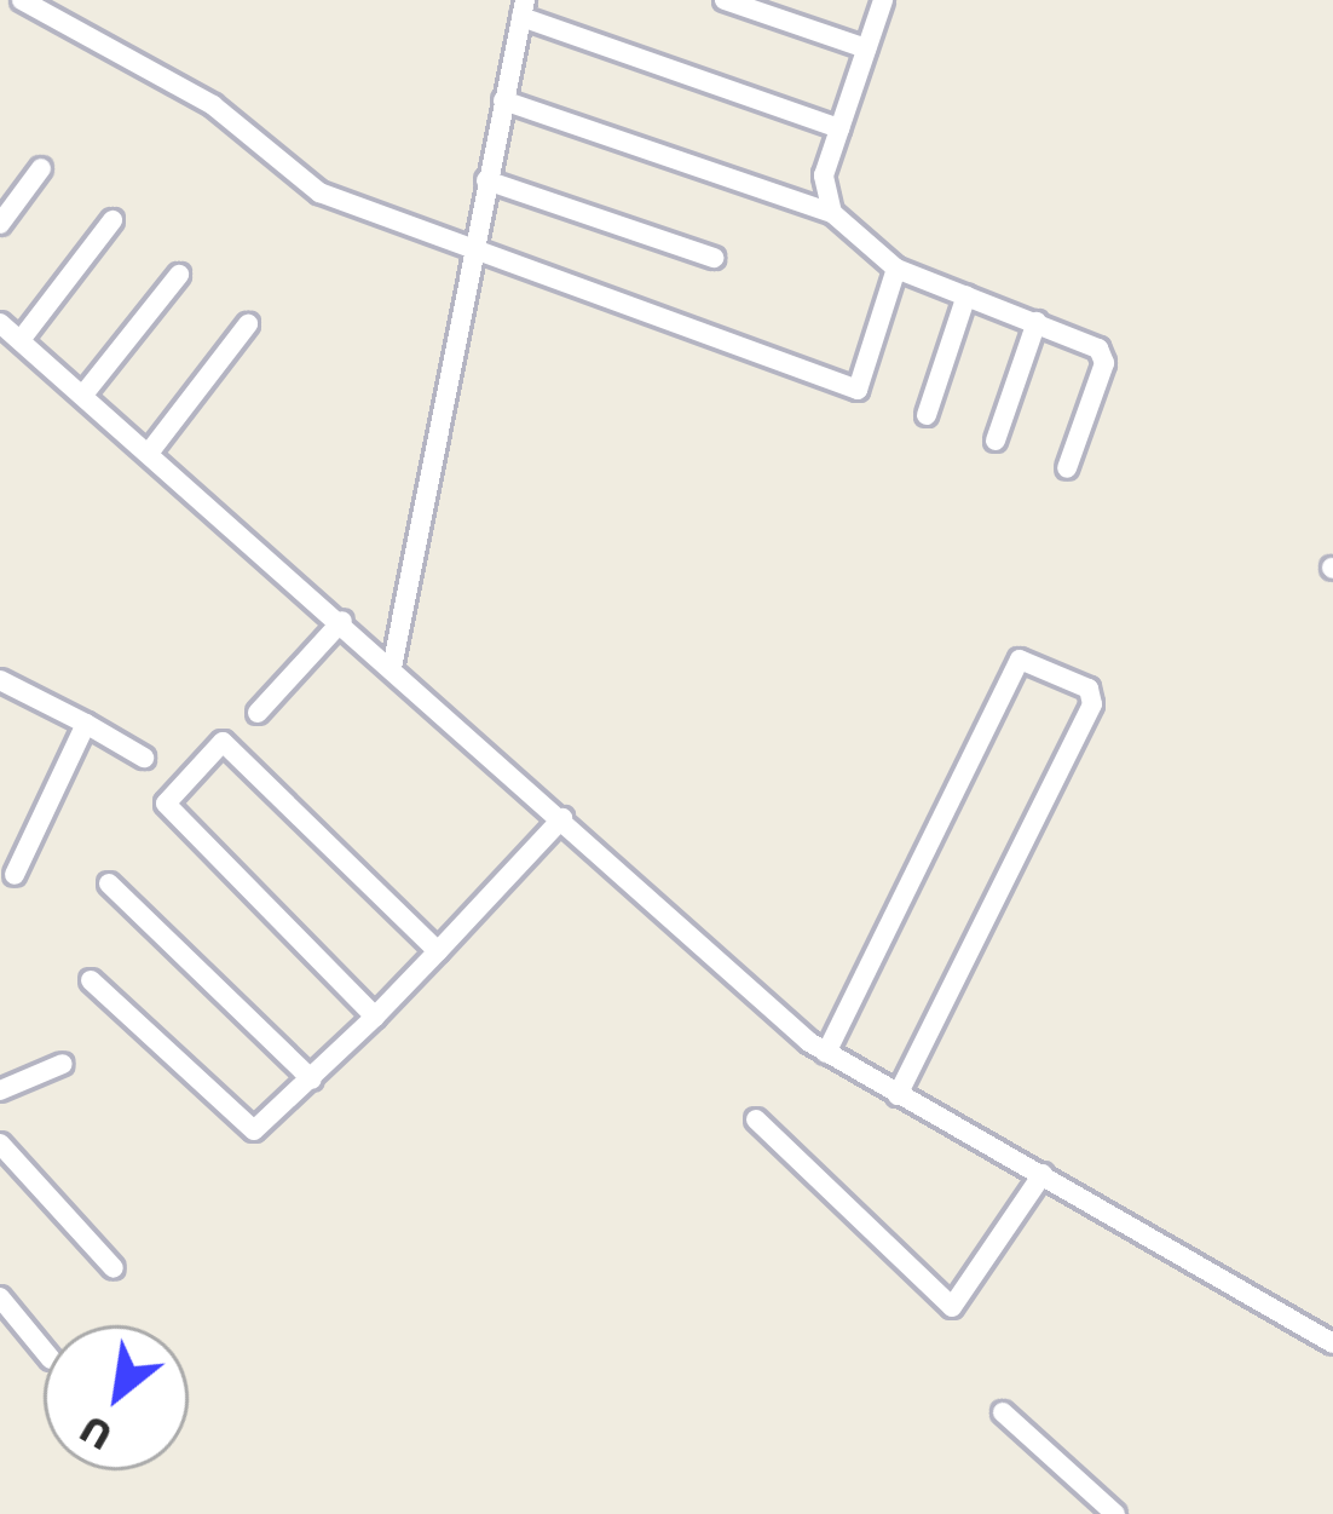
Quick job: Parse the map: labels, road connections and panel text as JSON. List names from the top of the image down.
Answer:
{
  "north": "bottom left"
}
